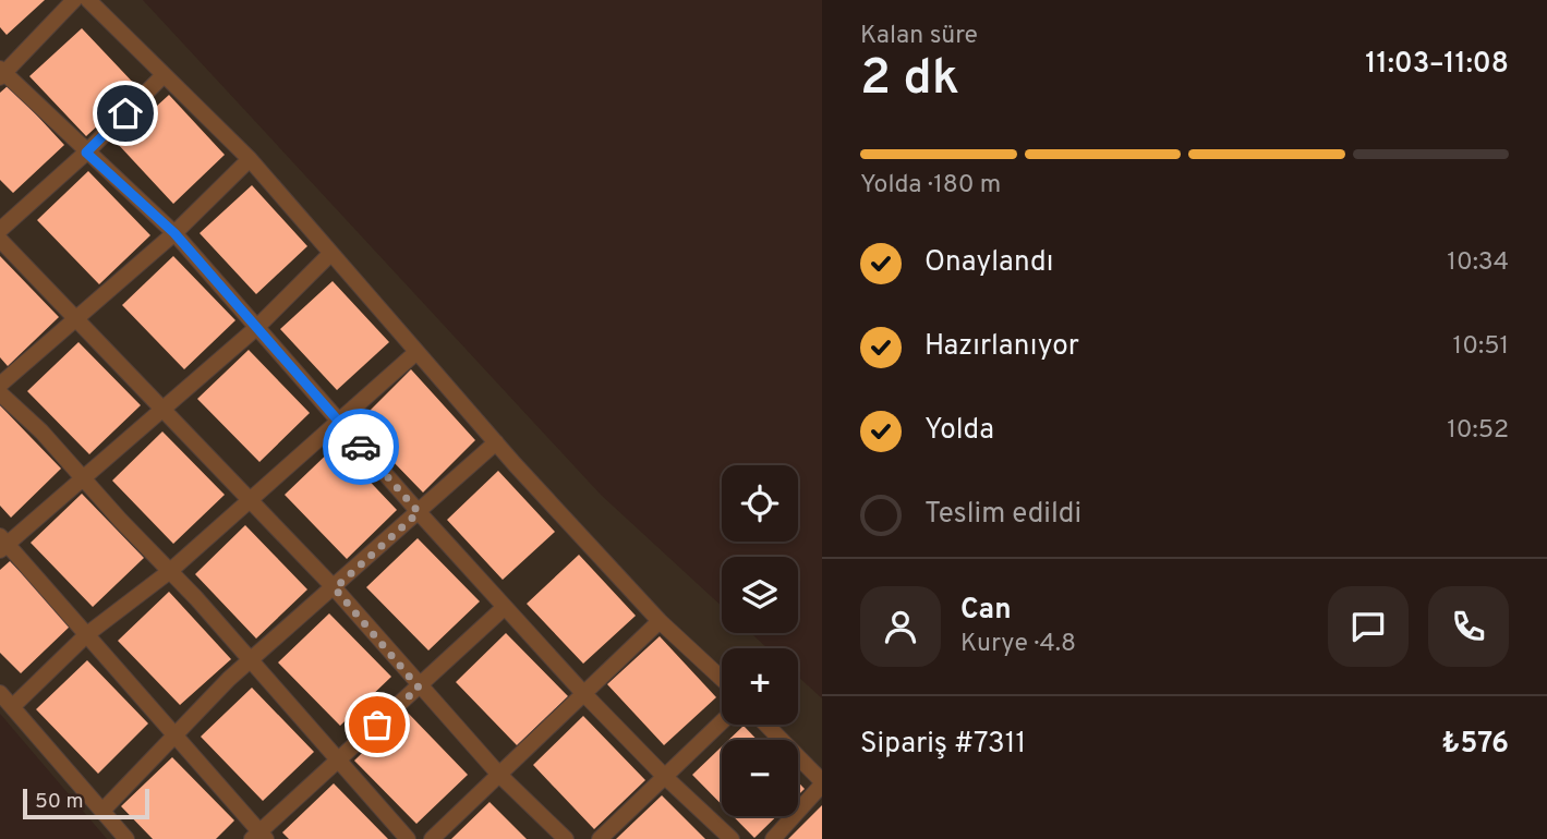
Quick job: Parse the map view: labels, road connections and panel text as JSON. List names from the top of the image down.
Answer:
{
  "scale_bar": "50 m",
  "page": {
    "heading": ["2 dk", "Kalan süre", "11:03–11:08"],
    "panel": [
      "Can",
      "Kurye · 4.8",
      "Sipariş #7311",
      "₺576"
    ],
    "bar": "Yolda · 180 m",
    "list": [
      ["Onaylandı", "10:34"],
      ["Hazırlanıyor", "10:51"],
      ["Yolda", "10:52"],
      "Teslim edildi"
    ],
    "map_buttons": ["+", "−"],
    "scale": "50 m"
  }
}
